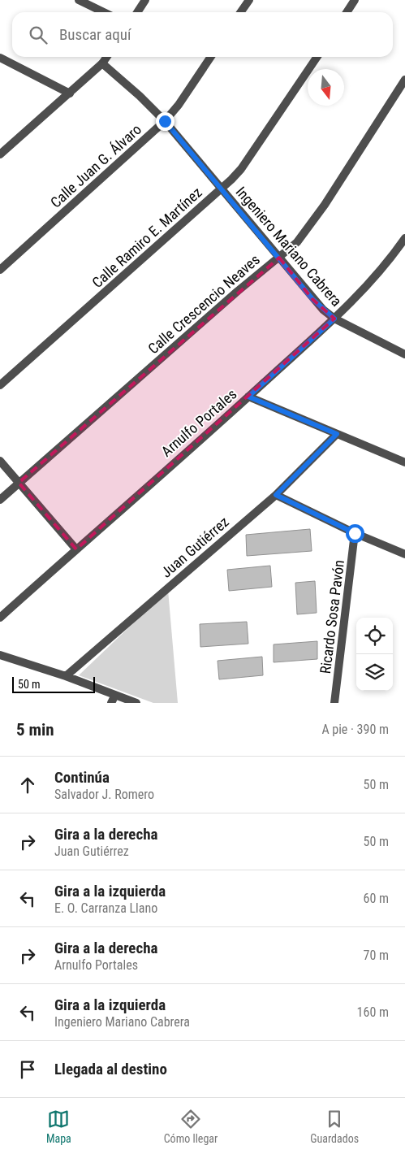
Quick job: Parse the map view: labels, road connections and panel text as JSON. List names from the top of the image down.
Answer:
{
  "streets": {
    "street": [
      "Calle Juan G. Álvaro",
      "Calle Ramiro E. Martínez",
      "Ingeniero Mariano Cabrera",
      "Calle Crescencio Neaves",
      "Arnulfo Portales",
      "Juan Gutiérrez",
      "Ricardo Sosa Pavón"
    ]
  },
  "crossings": [
    ["Calle Juan G. Álvaro", "Ingeniero Mariano Cabrera"],
    ["Calle Ramiro E. Martínez", "Ingeniero Mariano Cabrera"],
    ["Ingeniero Mariano Cabrera", "Calle Crescencio Neaves"],
    ["Ingeniero Mariano Cabrera", "Arnulfo Portales"]
  ],
  "scale_bar": "50 m",
  "north": "bottom",
  "page": {
    "search": "Buscar aquí",
    "scale": "50 m",
    "heading": ["5 min", "A pie · 390 m"],
    "list": [
      ["Continúa", "Salvador J. Romero", "50 m"],
      ["Gira a la derecha", "Juan Gutiérrez", "50 m"],
      ["Gira a la izquierda", "E. O. Carranza Llano", "60 m"],
      ["Gira a la derecha", "Arnulfo Portales", "70 m"],
      ["Gira a la izquierda", "Ingeniero Mariano Cabrera", "160 m"],
      "Llegada al destino"
    ],
    "nav": ["Mapa", "Cómo llegar", "Guardados"]
  }
}
